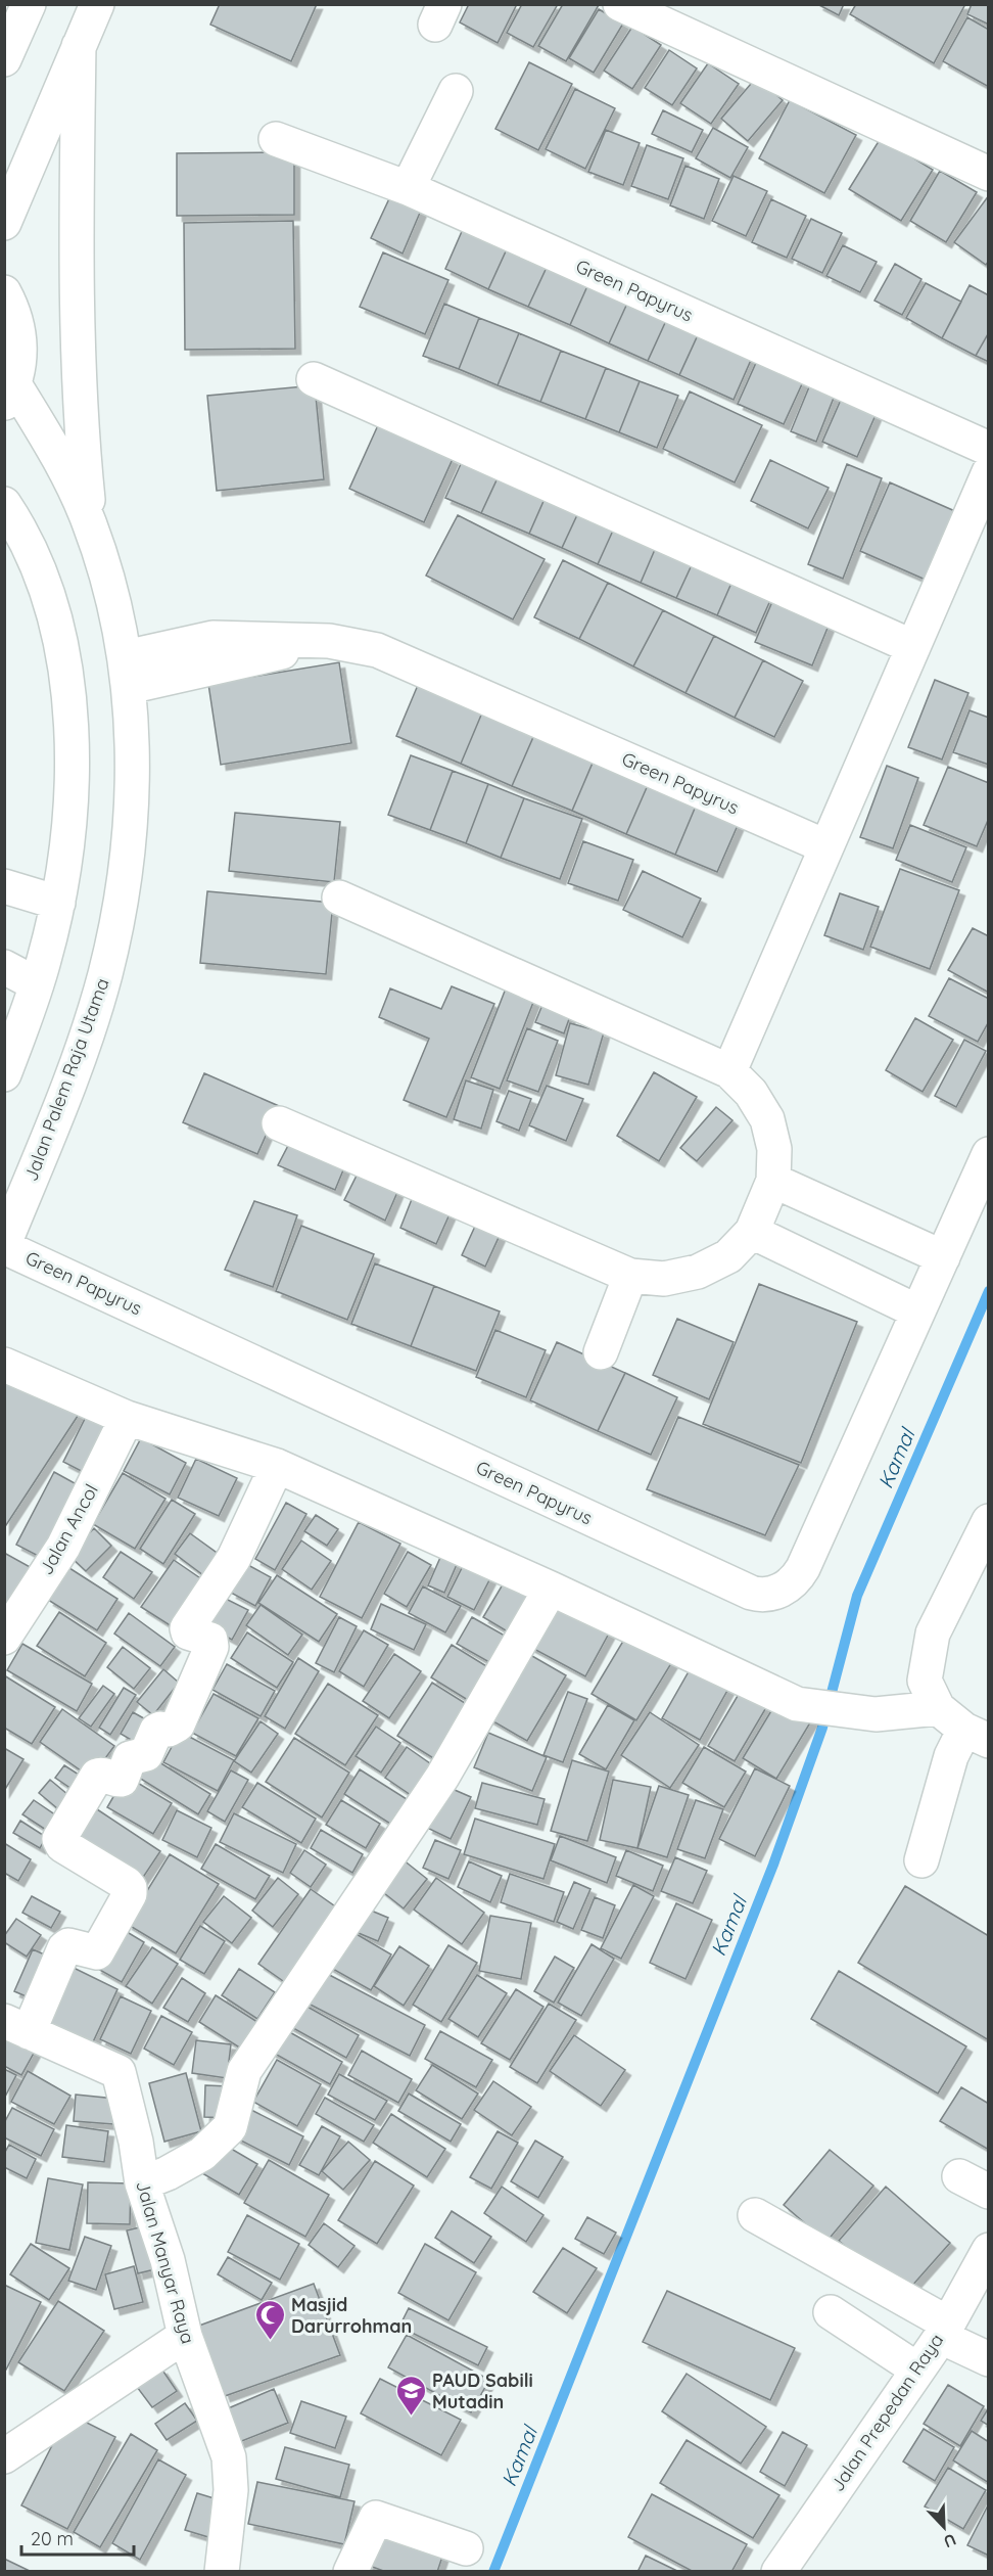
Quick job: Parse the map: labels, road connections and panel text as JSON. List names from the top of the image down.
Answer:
{
  "streets": {
    "street": [
      "Green Papyrus",
      "Jalan Palem Raja Utama",
      "Jalan Ancol",
      "Jalan Manyar Raya",
      "Jalan Prepedan Raya"
    ]
  },
  "crossings": [
    ["Green Papyrus", "Jalan Palem Raja Utama"]
  ],
  "water": ["Kamal"],
  "places": {
    "mosque": ["Masjid Darurrohman"],
    "school or university": ["PAUD Sabili Mutadin"]
  },
  "scale_bar": "20 m",
  "north": "bottom right"
}
